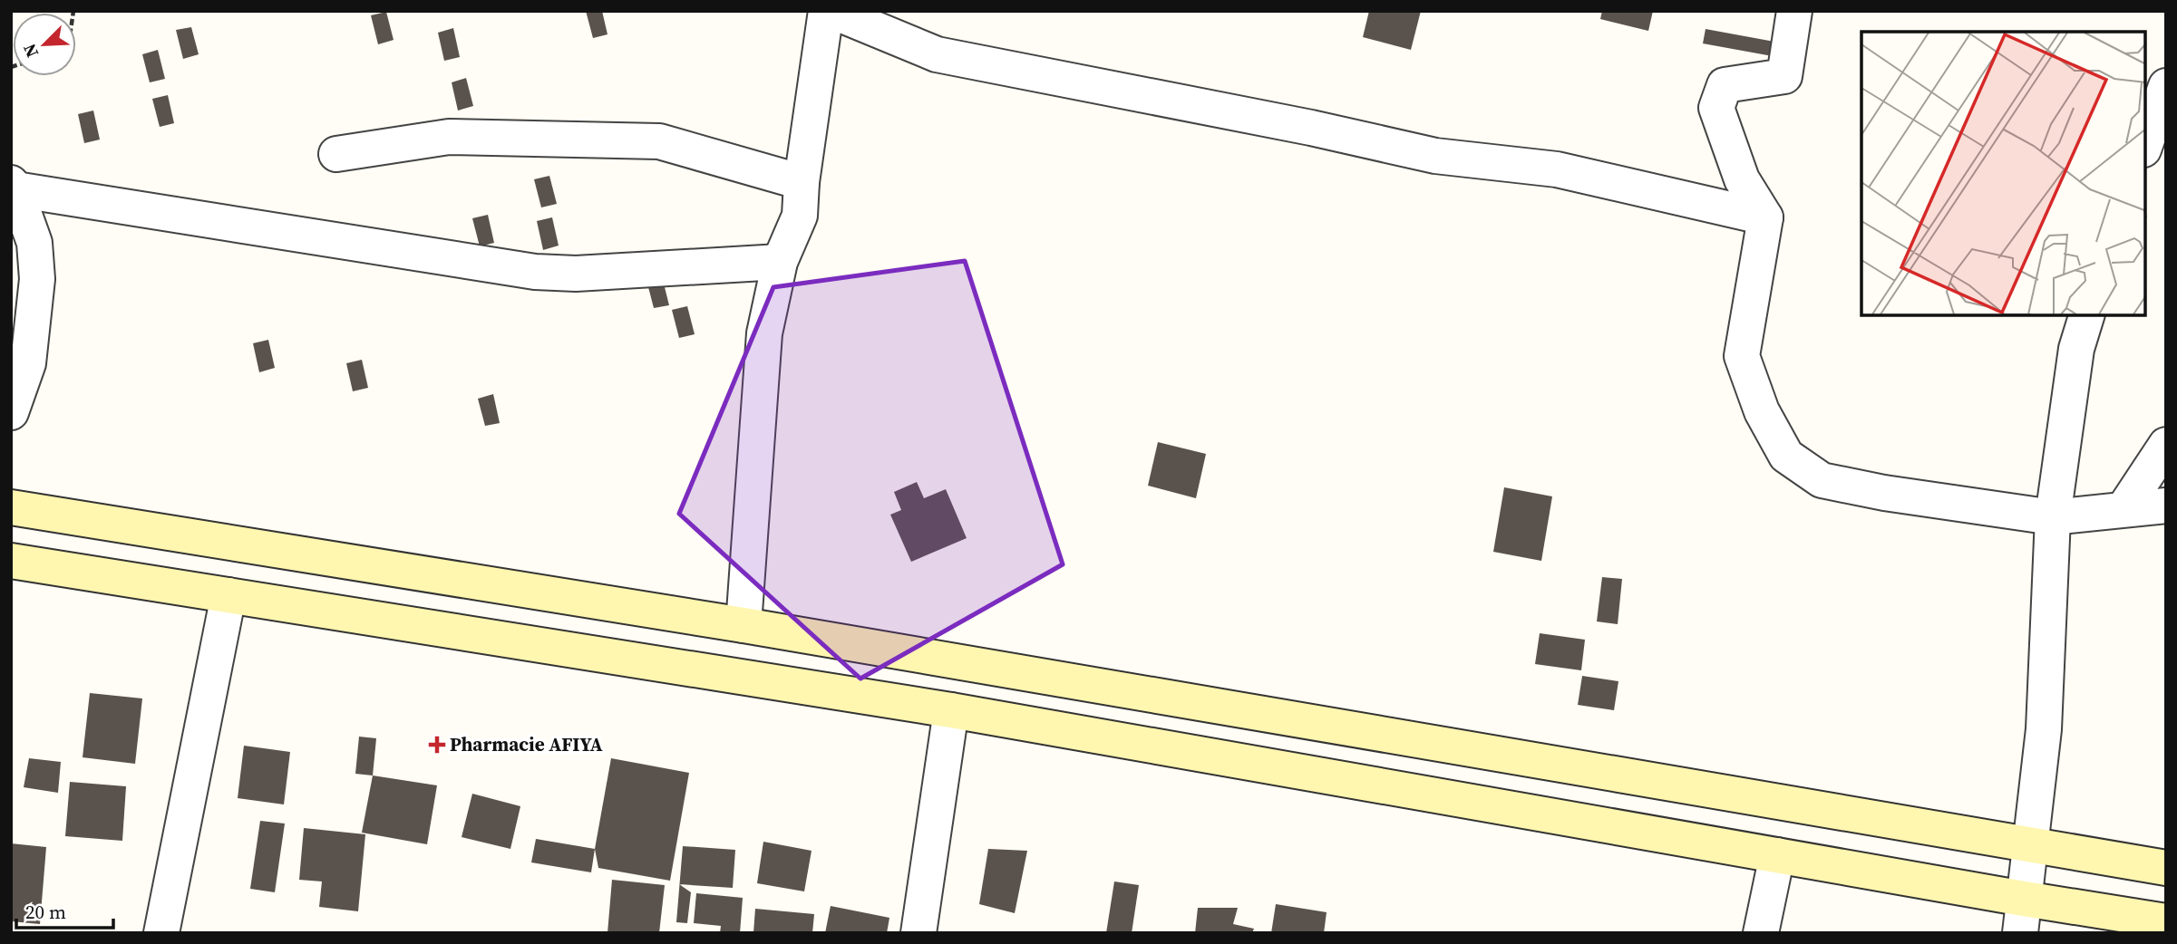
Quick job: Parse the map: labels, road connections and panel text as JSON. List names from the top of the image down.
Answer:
{
  "places": {
    "health": ["Pharmacie AFIYA"]
  },
  "scale_bar": "20 m",
  "north": "bottom left"
}
